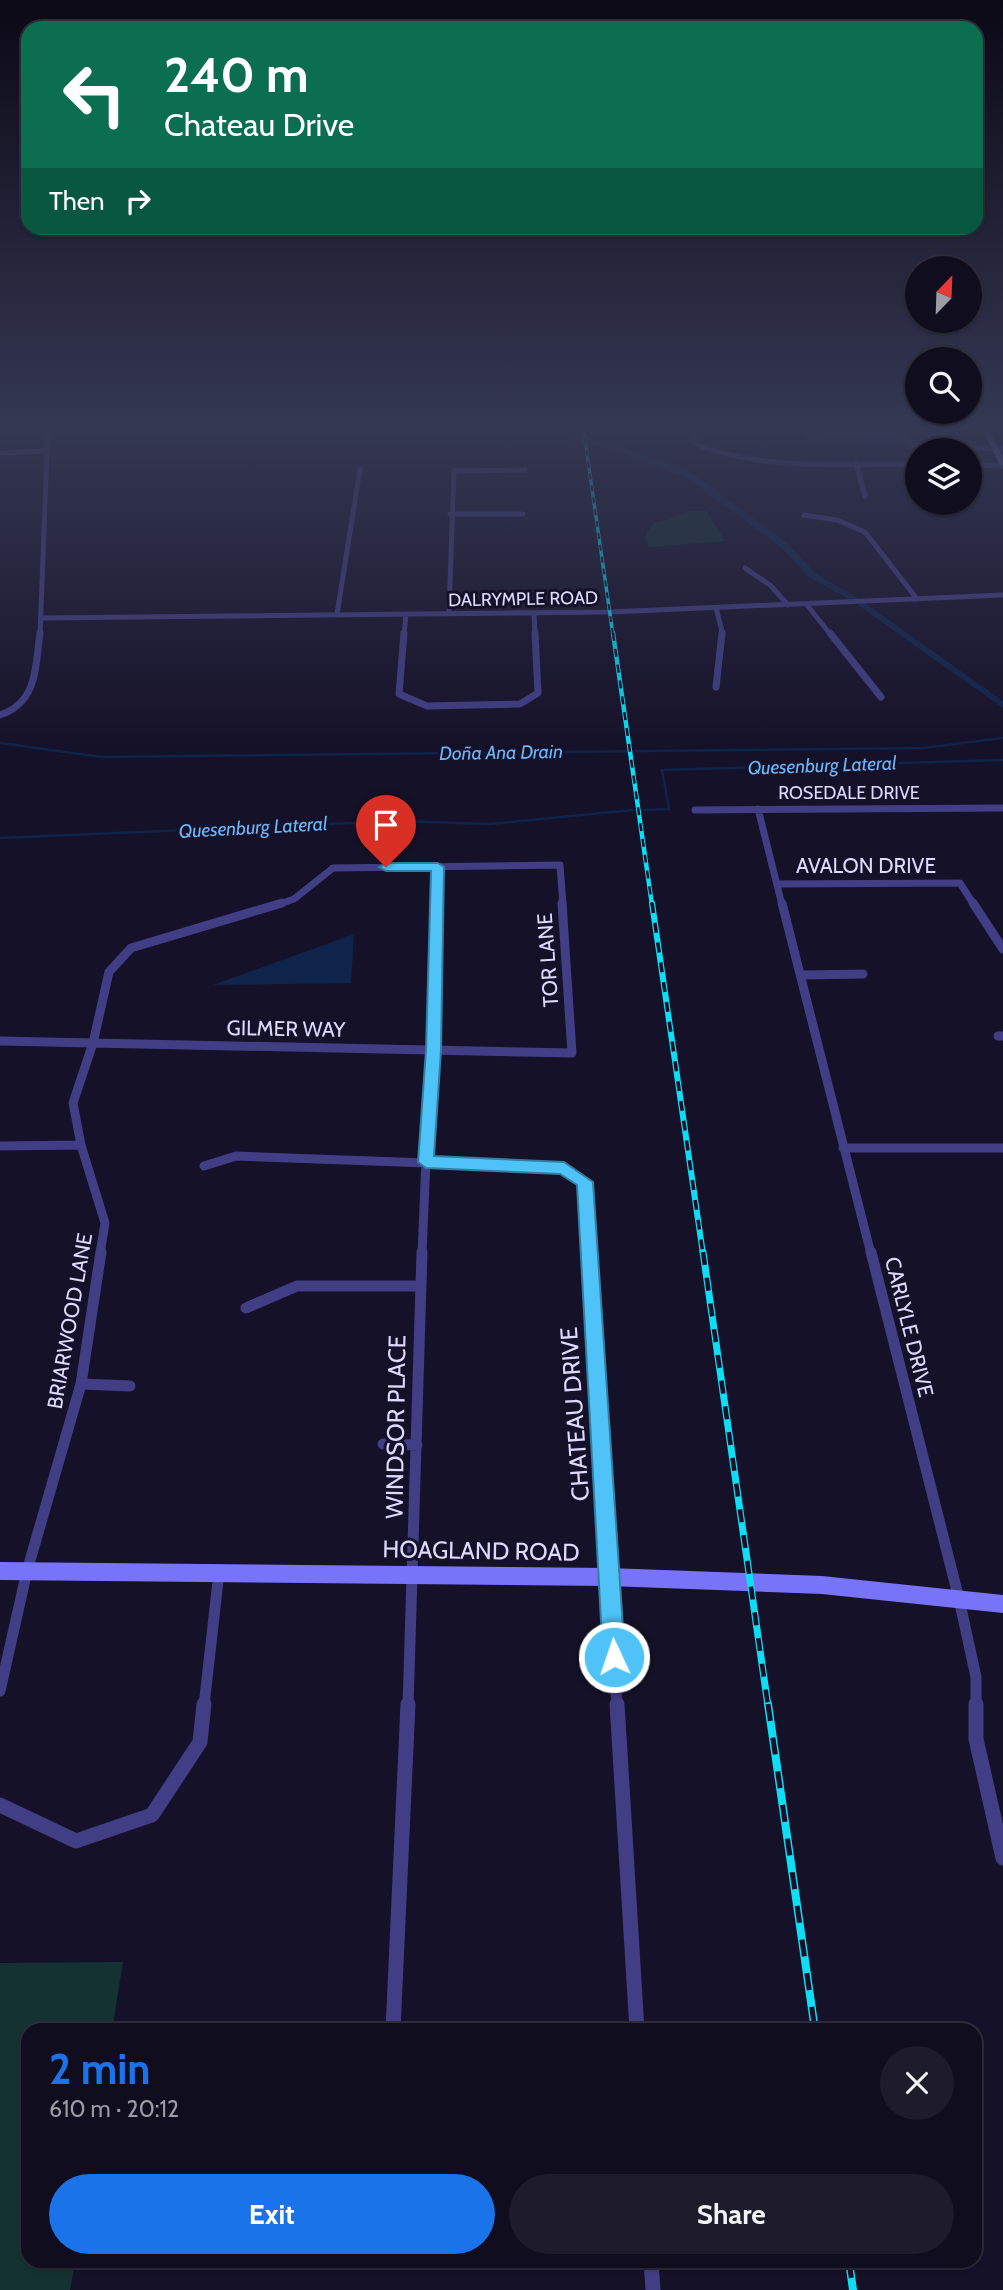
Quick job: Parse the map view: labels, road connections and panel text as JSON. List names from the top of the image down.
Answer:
{
  "streets": {
    "street": [
      "DALRYMPLE ROAD",
      "ROSEDALE DRIVE",
      "AVALON DRIVE",
      "TOR LANE",
      "GILMER WAY",
      "BRIARWOOD LANE",
      "CARLYLE DRIVE",
      "CHATEAU DRIVE",
      "WINDSOR PLACE",
      "HOAGLAND ROAD"
    ]
  },
  "crossings": [
    ["ROSEDALE DRIVE", "CARLYLE DRIVE"],
    ["AVALON DRIVE", "CARLYLE DRIVE"],
    ["TOR LANE", "GILMER WAY"],
    ["TOR LANE", "BRIARWOOD LANE"],
    ["GILMER WAY", "BRIARWOOD LANE"],
    ["GILMER WAY", "WINDSOR PLACE"],
    ["BRIARWOOD LANE", "WINDSOR PLACE"],
    ["BRIARWOOD LANE", "HOAGLAND ROAD"],
    ["CARLYLE DRIVE", "HOAGLAND ROAD"],
    ["CHATEAU DRIVE", "WINDSOR PLACE"],
    ["CHATEAU DRIVE", "HOAGLAND ROAD"],
    ["WINDSOR PLACE", "HOAGLAND ROAD"]
  ],
  "water": ["Doña Ana Drain", "Quesenburg Lateral"],
  "north": "top right",
  "page": {
    "turn": ["240 m", "Chateau Drive"],
    "then": "Then",
    "heading": ["2 min", "610 m · 20:12"],
    "buttons": ["Exit", "Share"]
  }
}
